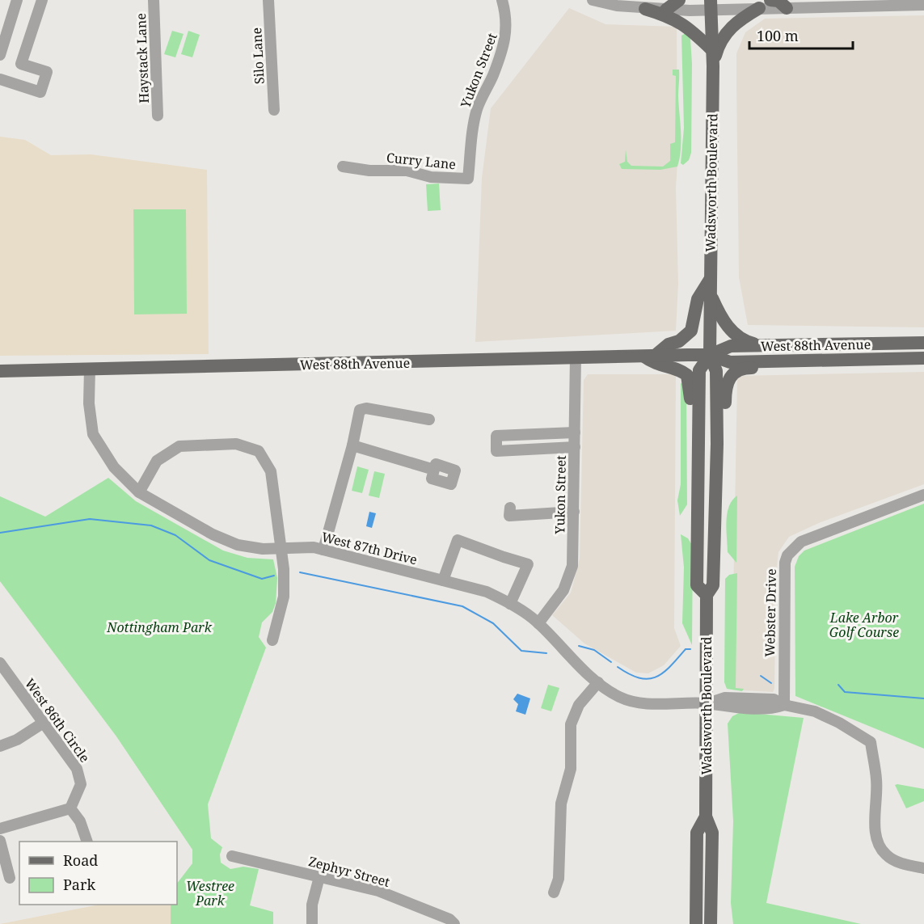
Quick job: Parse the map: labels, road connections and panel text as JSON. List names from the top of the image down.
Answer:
{
  "streets": {
    "main road": ["Wadsworth Boulevard", "West 88th Avenue"],
    "street": [
      "Silo Lane",
      "Haystack Lane",
      "Yukon Street",
      "Curry Lane",
      "West 87th Drive",
      "Webster Drive",
      "West 86th Circle",
      "Zephyr Street"
    ]
  },
  "crossings": [
    ["Yukon Street", "Curry Lane"],
    ["Yukon Street", "West 88th Avenue"],
    ["Yukon Street", "West 87th Drive"],
    ["Wadsworth Boulevard", "West 88th Avenue"],
    ["Wadsworth Boulevard", "West 87th Drive"],
    ["West 88th Avenue", "West 87th Drive"],
    ["West 87th Drive", "Webster Drive"]
  ],
  "parks": ["Lake Arbor Golf Course", "Nottingham Park", "Westree Park"],
  "legend": ["Road", "Park"],
  "scale_bar": "100 m"
}
